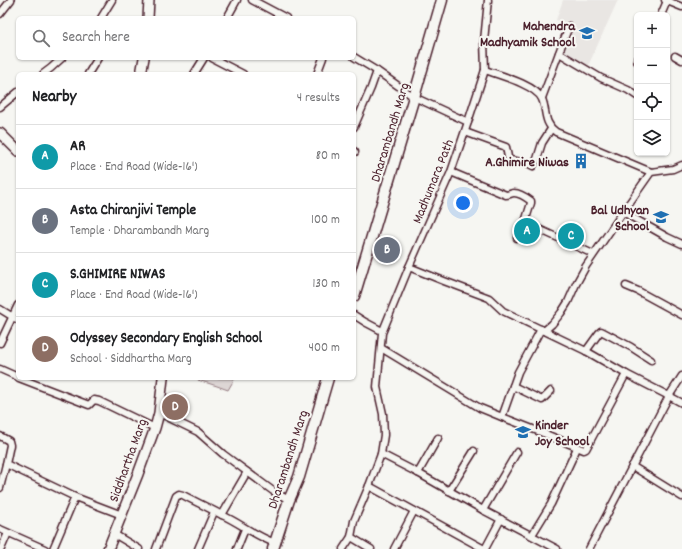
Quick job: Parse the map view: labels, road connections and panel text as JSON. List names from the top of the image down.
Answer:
{
  "streets": {
    "main road": ["Dharambandh Marg"],
    "street": ["Madhumara Path", "Siddhartha Marg"]
  },
  "places": {
    "school or university": ["Mahendra Madhyamik School", "Bal Udhyan School", "Kinder Joy School"],
    "building": ["A.Ghimire Niwas"]
  },
  "page": {
    "map_buttons": ["+", "−"],
    "search": "Search here",
    "heading": ["Nearby", "4 results"],
    "list": [
      {
        "mark": "A",
        "name": "AR",
        "note": "Place · End Road (Wide-16')",
        "value": "80 m"
      },
      {
        "mark": "B",
        "name": "Asta Chiranjivi Temple",
        "note": "Temple · Dharambandh Marg",
        "value": "100 m"
      },
      {
        "mark": "C",
        "name": "S.GHIMIRE NIWAS",
        "note": "Place · End Road (Wide-16')",
        "value": "130 m"
      },
      {
        "mark": "D",
        "name": "Odyssey Secondary English School",
        "note": "School · Siddhartha Marg",
        "value": "400 m"
      }
    ],
    "pins": [
      "A",
      "C",
      "B",
      "D"
    ]
  }
}
